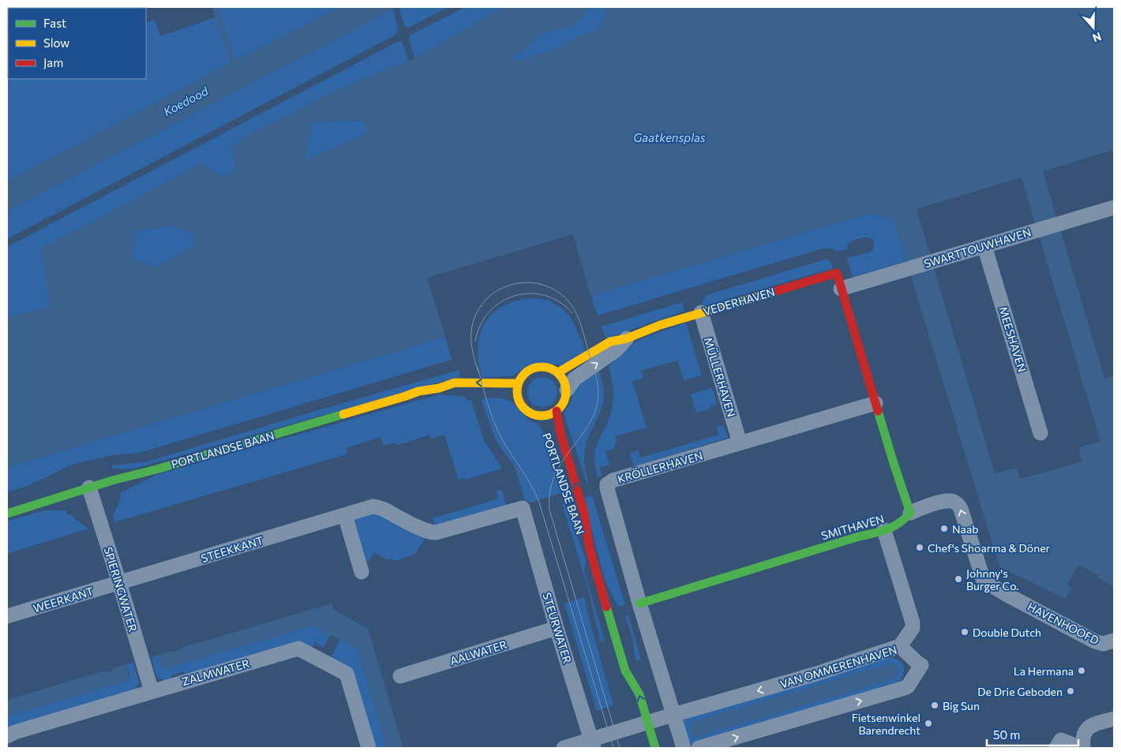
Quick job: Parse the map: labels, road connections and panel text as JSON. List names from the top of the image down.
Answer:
{
  "streets": {
    "street": [
      "SWARTTOUWHAVEN",
      "VEDERHAVEN",
      "MEESHAVEN",
      "MÜLLERHAVEN",
      "PORTLANDSE BAAN",
      "KRÖLLERHAVEN",
      "SMITHAVEN",
      "STEEKKANT",
      "SPIERINGWATER",
      "WEERKANT",
      "HAVENHOOFD",
      "STEURWATER",
      "AALWATER",
      "VAN OMMERENHAVEN",
      "ZALMWATER"
    ]
  },
  "crossings": [
    ["SWARTTOUWHAVEN", "VEDERHAVEN"],
    ["SWARTTOUWHAVEN", "MEESHAVEN"],
    ["VEDERHAVEN", "MÜLLERHAVEN"],
    ["VEDERHAVEN", "PORTLANDSE BAAN"],
    ["MÜLLERHAVEN", "KRÖLLERHAVEN"],
    ["PORTLANDSE BAAN", "SPIERINGWATER"],
    ["PORTLANDSE BAAN", "VAN OMMERENHAVEN"],
    ["KRÖLLERHAVEN", "SMITHAVEN"],
    ["KRÖLLERHAVEN", "VAN OMMERENHAVEN"],
    ["SMITHAVEN", "HAVENHOOFD"],
    ["STEEKKANT", "SPIERINGWATER"],
    ["STEEKKANT", "WEERKANT"],
    ["STEEKKANT", "STEURWATER"],
    ["SPIERINGWATER", "WEERKANT"],
    ["SPIERINGWATER", "ZALMWATER"],
    ["STEURWATER", "AALWATER"],
    ["STEURWATER", "VAN OMMERENHAVEN"]
  ],
  "one_way": ["HAVENHOOFD"],
  "water": ["Koedood", "Gaatkensplas"],
  "places": [
    "Naab",
    "Chef's Shoarma & Döner",
    "Johnny's Burger Co.",
    "Double Dutch",
    "La Hermana",
    "De Drie Geboden",
    "Big Sun",
    "Fietsenwinkel Barendrecht"
  ],
  "legend": ["Fast", "Slow", "Jam"],
  "scale_bar": "50 m",
  "north": "bottom"
}
